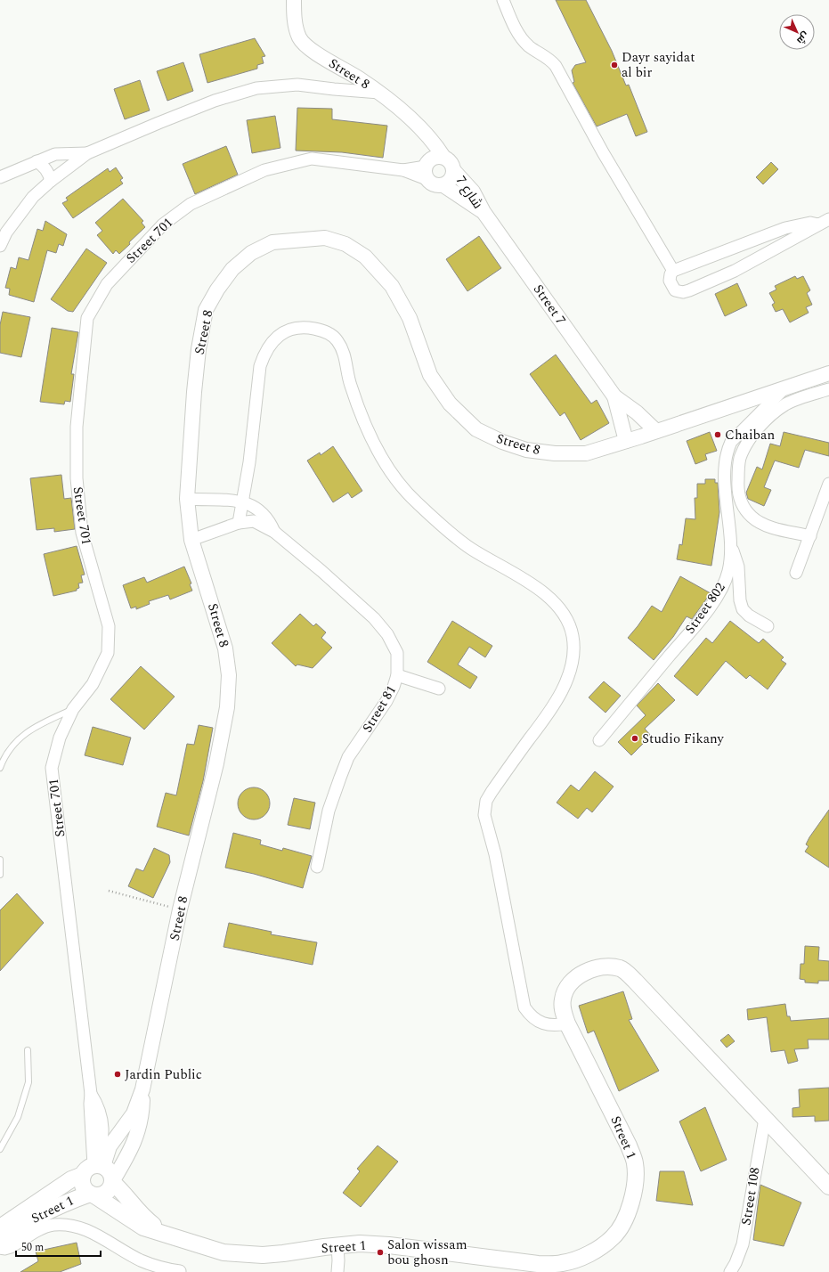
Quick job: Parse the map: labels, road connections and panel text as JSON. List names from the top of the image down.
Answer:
{
  "streets": {
    "main road": ["Street 1"],
    "street": [
      "Street 8",
      "شارع 7",
      "Street 701",
      "Street 7",
      "Street 802",
      "Street 81",
      "Street 108"
    ]
  },
  "crossings": [
    ["Street 8", "شارع 7"],
    ["Street 8", "Street 701"],
    ["Street 8", "Street 802"],
    ["Street 8", "Street 81"],
    ["Street 8", "Street 1"],
    ["شارع 7", "Street 701"],
    ["شارع 7", "Street 7"],
    ["Street 701", "Street 1"],
    ["Street 1", "Street 108"]
  ],
  "places": [
    "Dayr sayidat al bir",
    "Chaiban",
    "Studio Fikany",
    "Jardin Public",
    "Salon wissam bou ghosn"
  ],
  "scale_bar": "50 m",
  "north": "bottom right"
}
